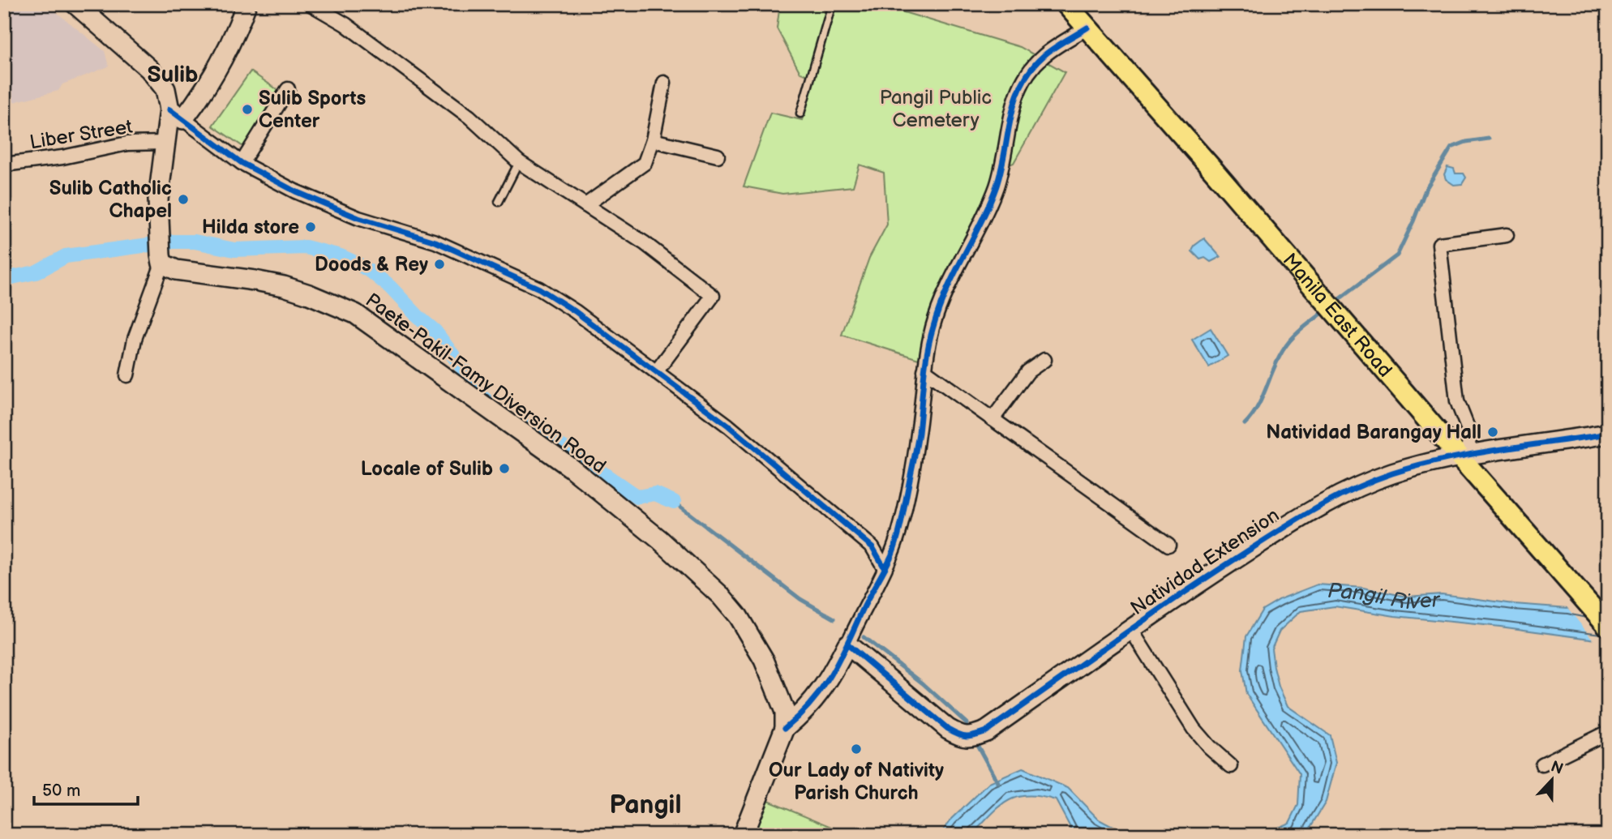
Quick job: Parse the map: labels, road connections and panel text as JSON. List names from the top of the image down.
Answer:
{
  "streets": {
    "main road": ["Manila East Road", "Paete-Pakil-Famy Diversion Road", "Natividad Extension"],
    "street": ["Liber Street"]
  },
  "crossings": [
    ["Manila East Road", "Natividad Extension"]
  ],
  "districts": ["Sulib", "Pangil"],
  "water": ["Pangil River"],
  "parks": ["Pangil Public Cemetery"],
  "places": [
    "Sulib Sports Center",
    "Sulib Catholic Chapel",
    "Hilda store",
    "Doods & Rey",
    "Natividad Barangay Hall",
    "Locale of Sulib",
    "Our Lady of Nativity Parish Church"
  ],
  "scale_bar": "50 m",
  "north": "top"
}
